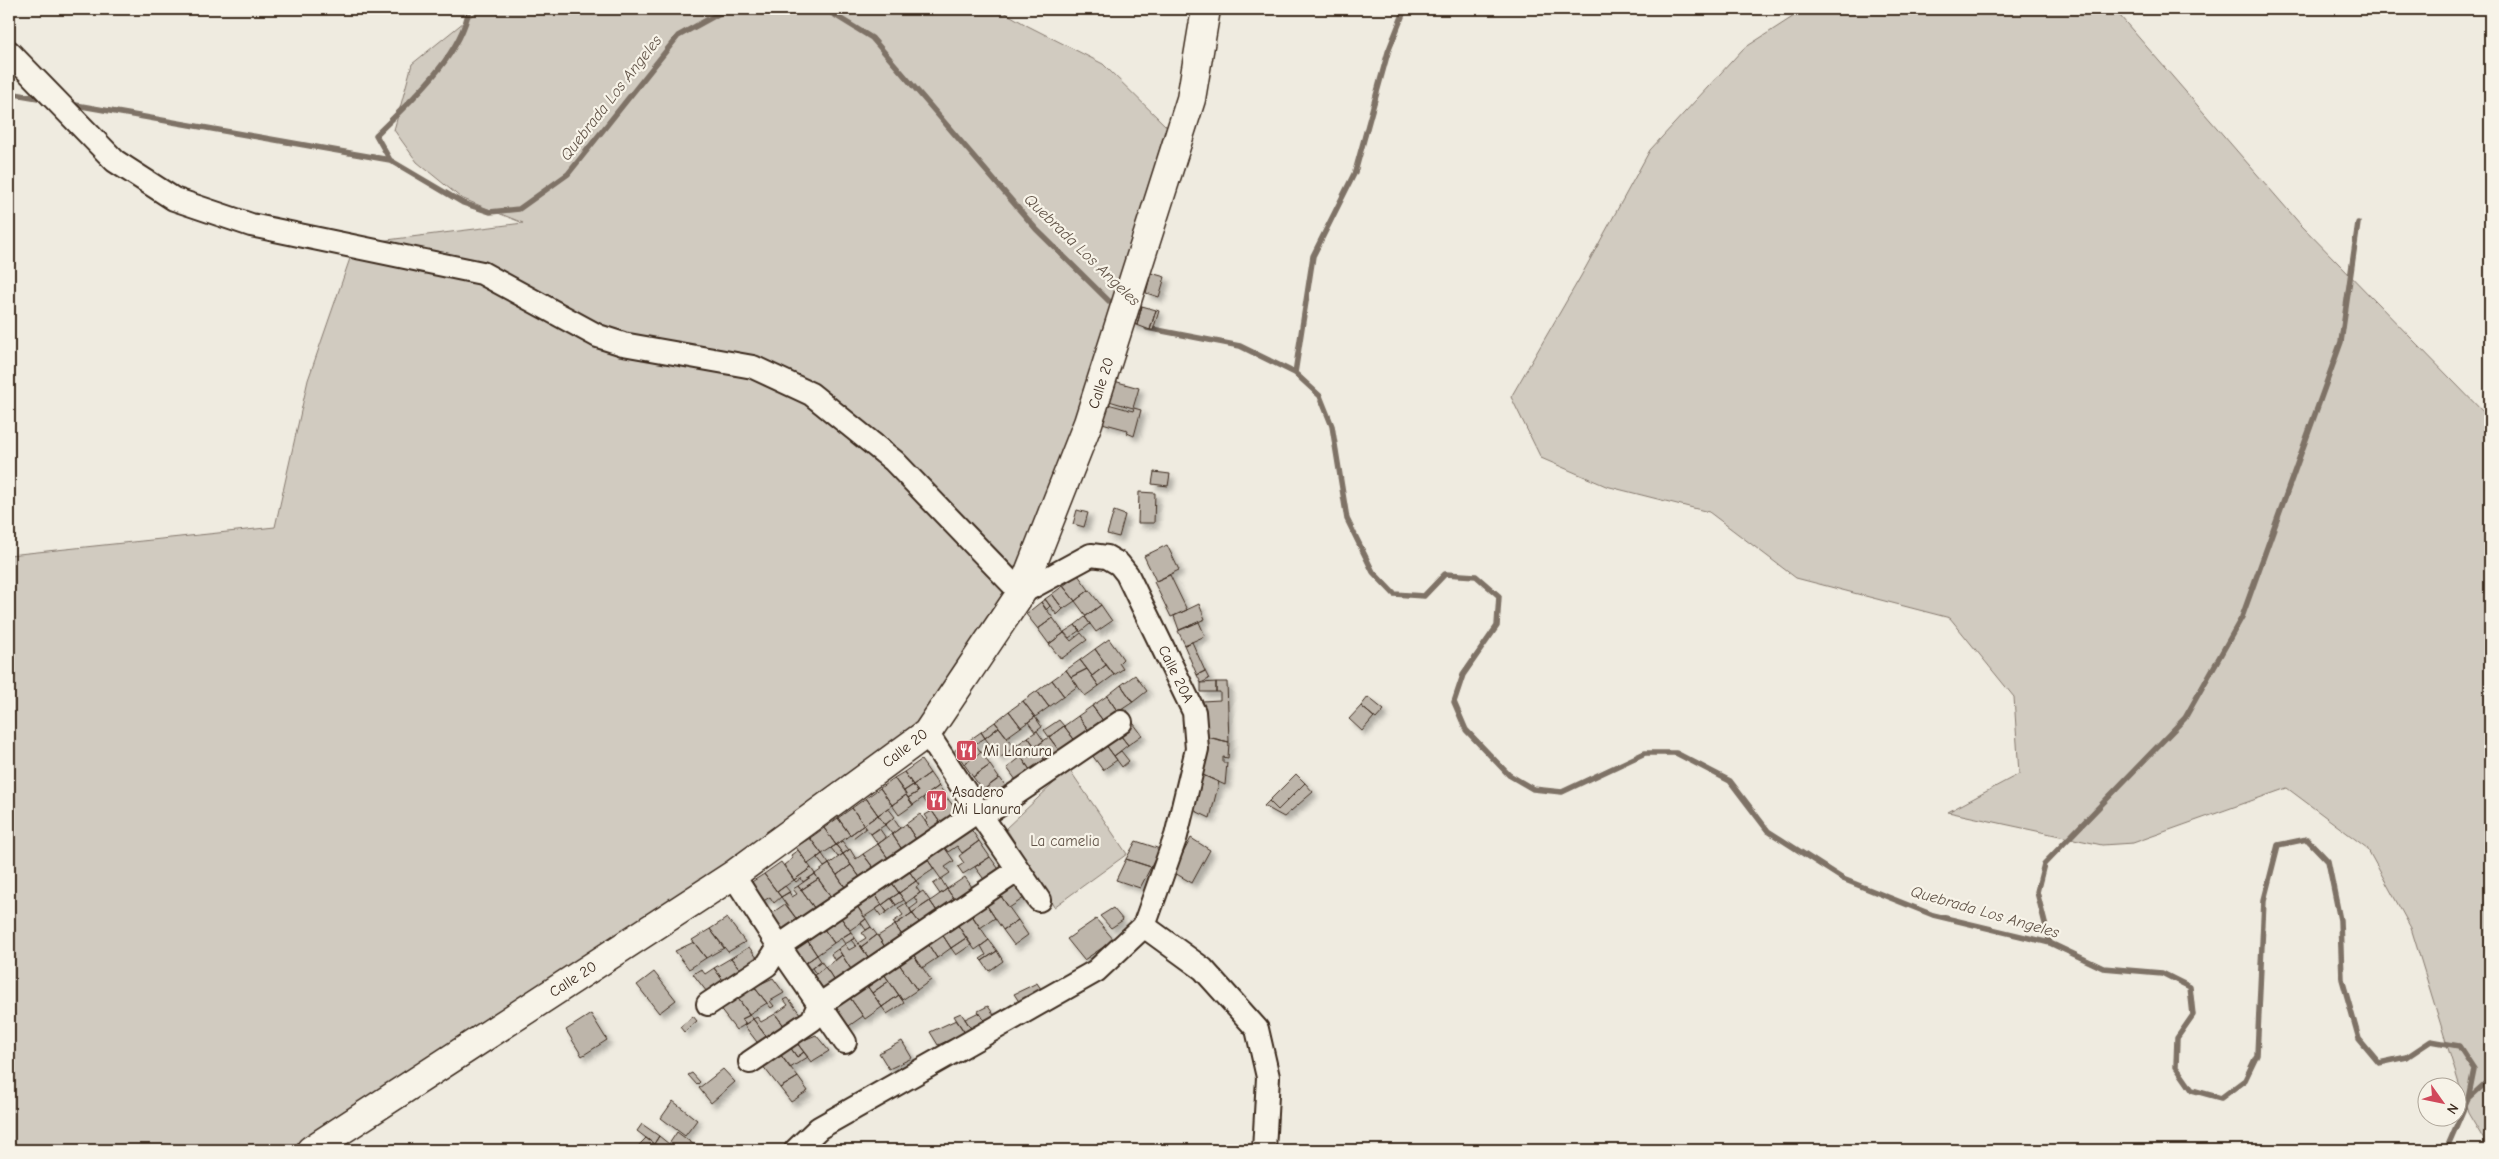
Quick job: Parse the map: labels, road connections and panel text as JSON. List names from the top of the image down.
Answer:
{
  "streets": {
    "main road": ["Calle 20"],
    "street": ["Calle 20A"]
  },
  "crossings": [
    ["Calle 20", "Calle 20A"]
  ],
  "water": ["Quebrada Los Angeles"],
  "parks": ["La camelia"],
  "places": {
    "restaurant": ["Mi Llanura", "Asadero Mi Llanura"]
  },
  "north": "bottom right"
}
